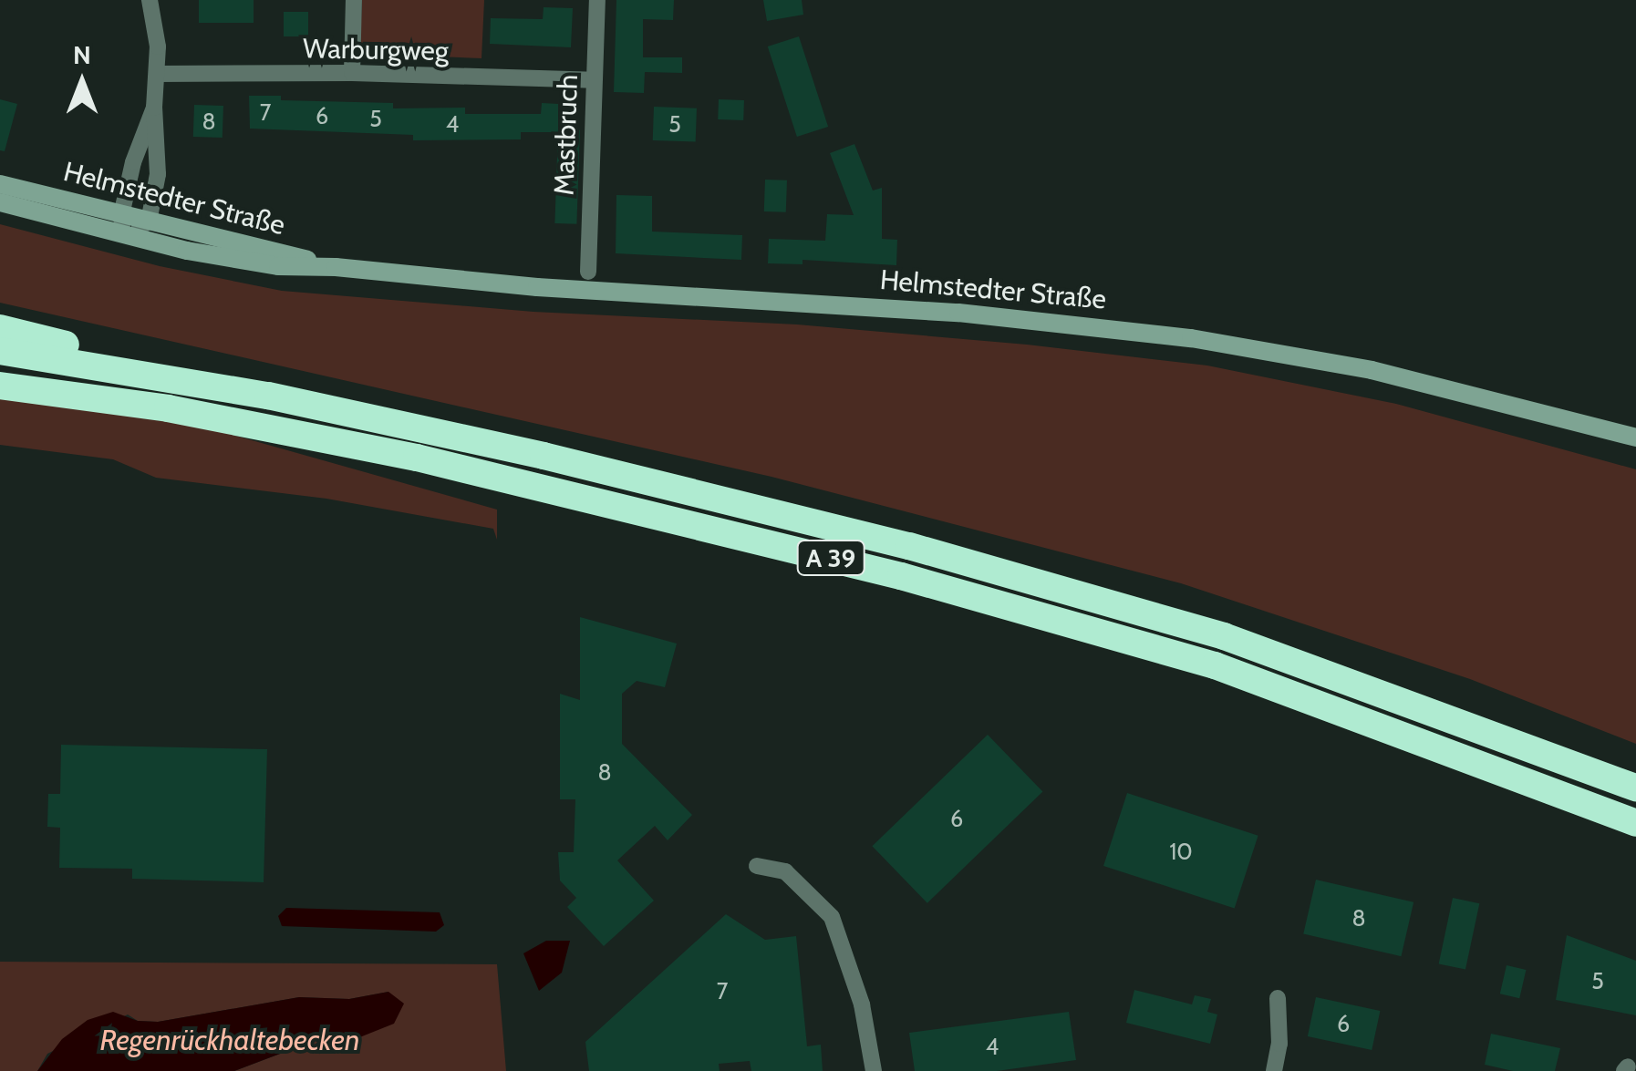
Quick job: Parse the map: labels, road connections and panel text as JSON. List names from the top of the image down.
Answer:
{
  "streets": {
    "highway": ["A 39"],
    "street": ["Warburgweg", "Mastbruch", "Helmstedter Straße"]
  },
  "crossings": [
    ["Warburgweg", "Mastbruch"]
  ],
  "water": ["Regenrückhaltebecken"],
  "house_numbers": [
    "7",
    "6",
    "5",
    "8",
    "4",
    "5",
    "8",
    "6",
    "10",
    "8",
    "5",
    "7",
    "6",
    "4"
  ],
  "north": "top"
}
